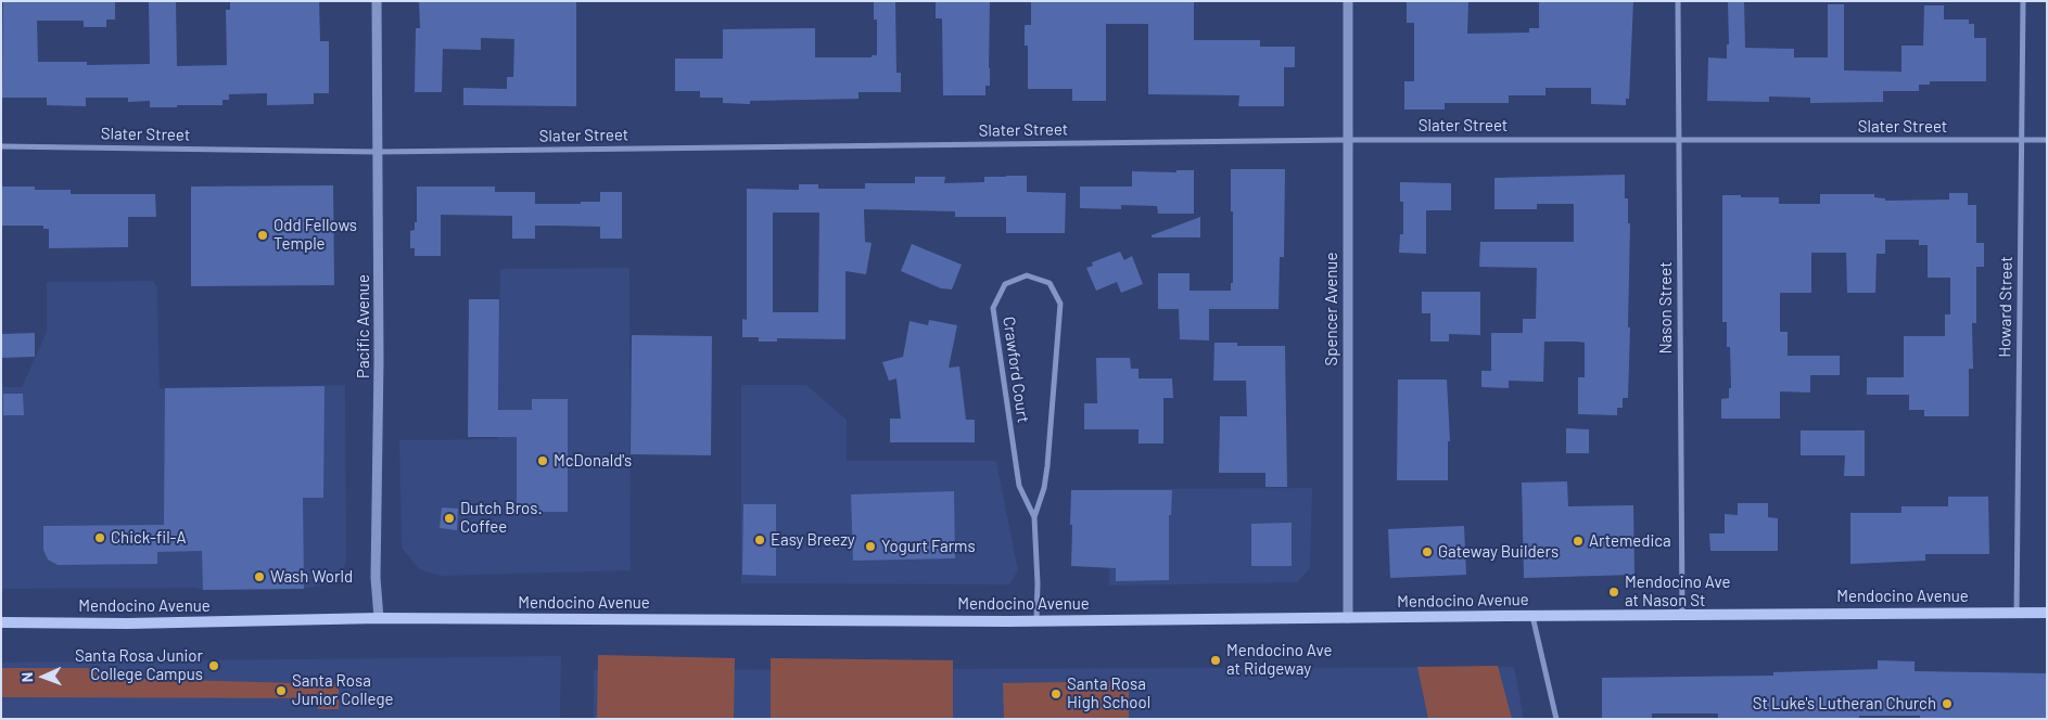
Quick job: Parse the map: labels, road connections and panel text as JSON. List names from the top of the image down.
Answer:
{
  "streets": {
    "main road": ["Mendocino Avenue"],
    "street": [
      "Slater Street",
      "Howard Street",
      "Nason Street",
      "Spencer Avenue",
      "Pacific Avenue",
      "Crawford Court"
    ]
  },
  "crossings": [
    ["Slater Street", "Howard Street"],
    ["Slater Street", "Nason Street"],
    ["Slater Street", "Spencer Avenue"],
    ["Slater Street", "Pacific Avenue"],
    ["Howard Street", "Mendocino Avenue"],
    ["Nason Street", "Mendocino Avenue"],
    ["Spencer Avenue", "Mendocino Avenue"],
    ["Pacific Avenue", "Mendocino Avenue"],
    ["Crawford Court", "Mendocino Avenue"]
  ],
  "places": [
    "Odd Fellows Temple",
    "McDonald's",
    "Dutch Bros. Coffee",
    "Chick-fil-A",
    "Easy Breezy",
    "Artemedica",
    "Yogurt Farms",
    "Gateway Builders",
    "Wash World",
    "Mendocino Ave at Nason St",
    "Mendocino Ave at Ridgeway",
    "Santa Rosa Junior College Campus",
    "Santa Rosa Junior College",
    "Santa Rosa High School",
    "St Luke's Lutheran Church"
  ],
  "north": "left"
}
